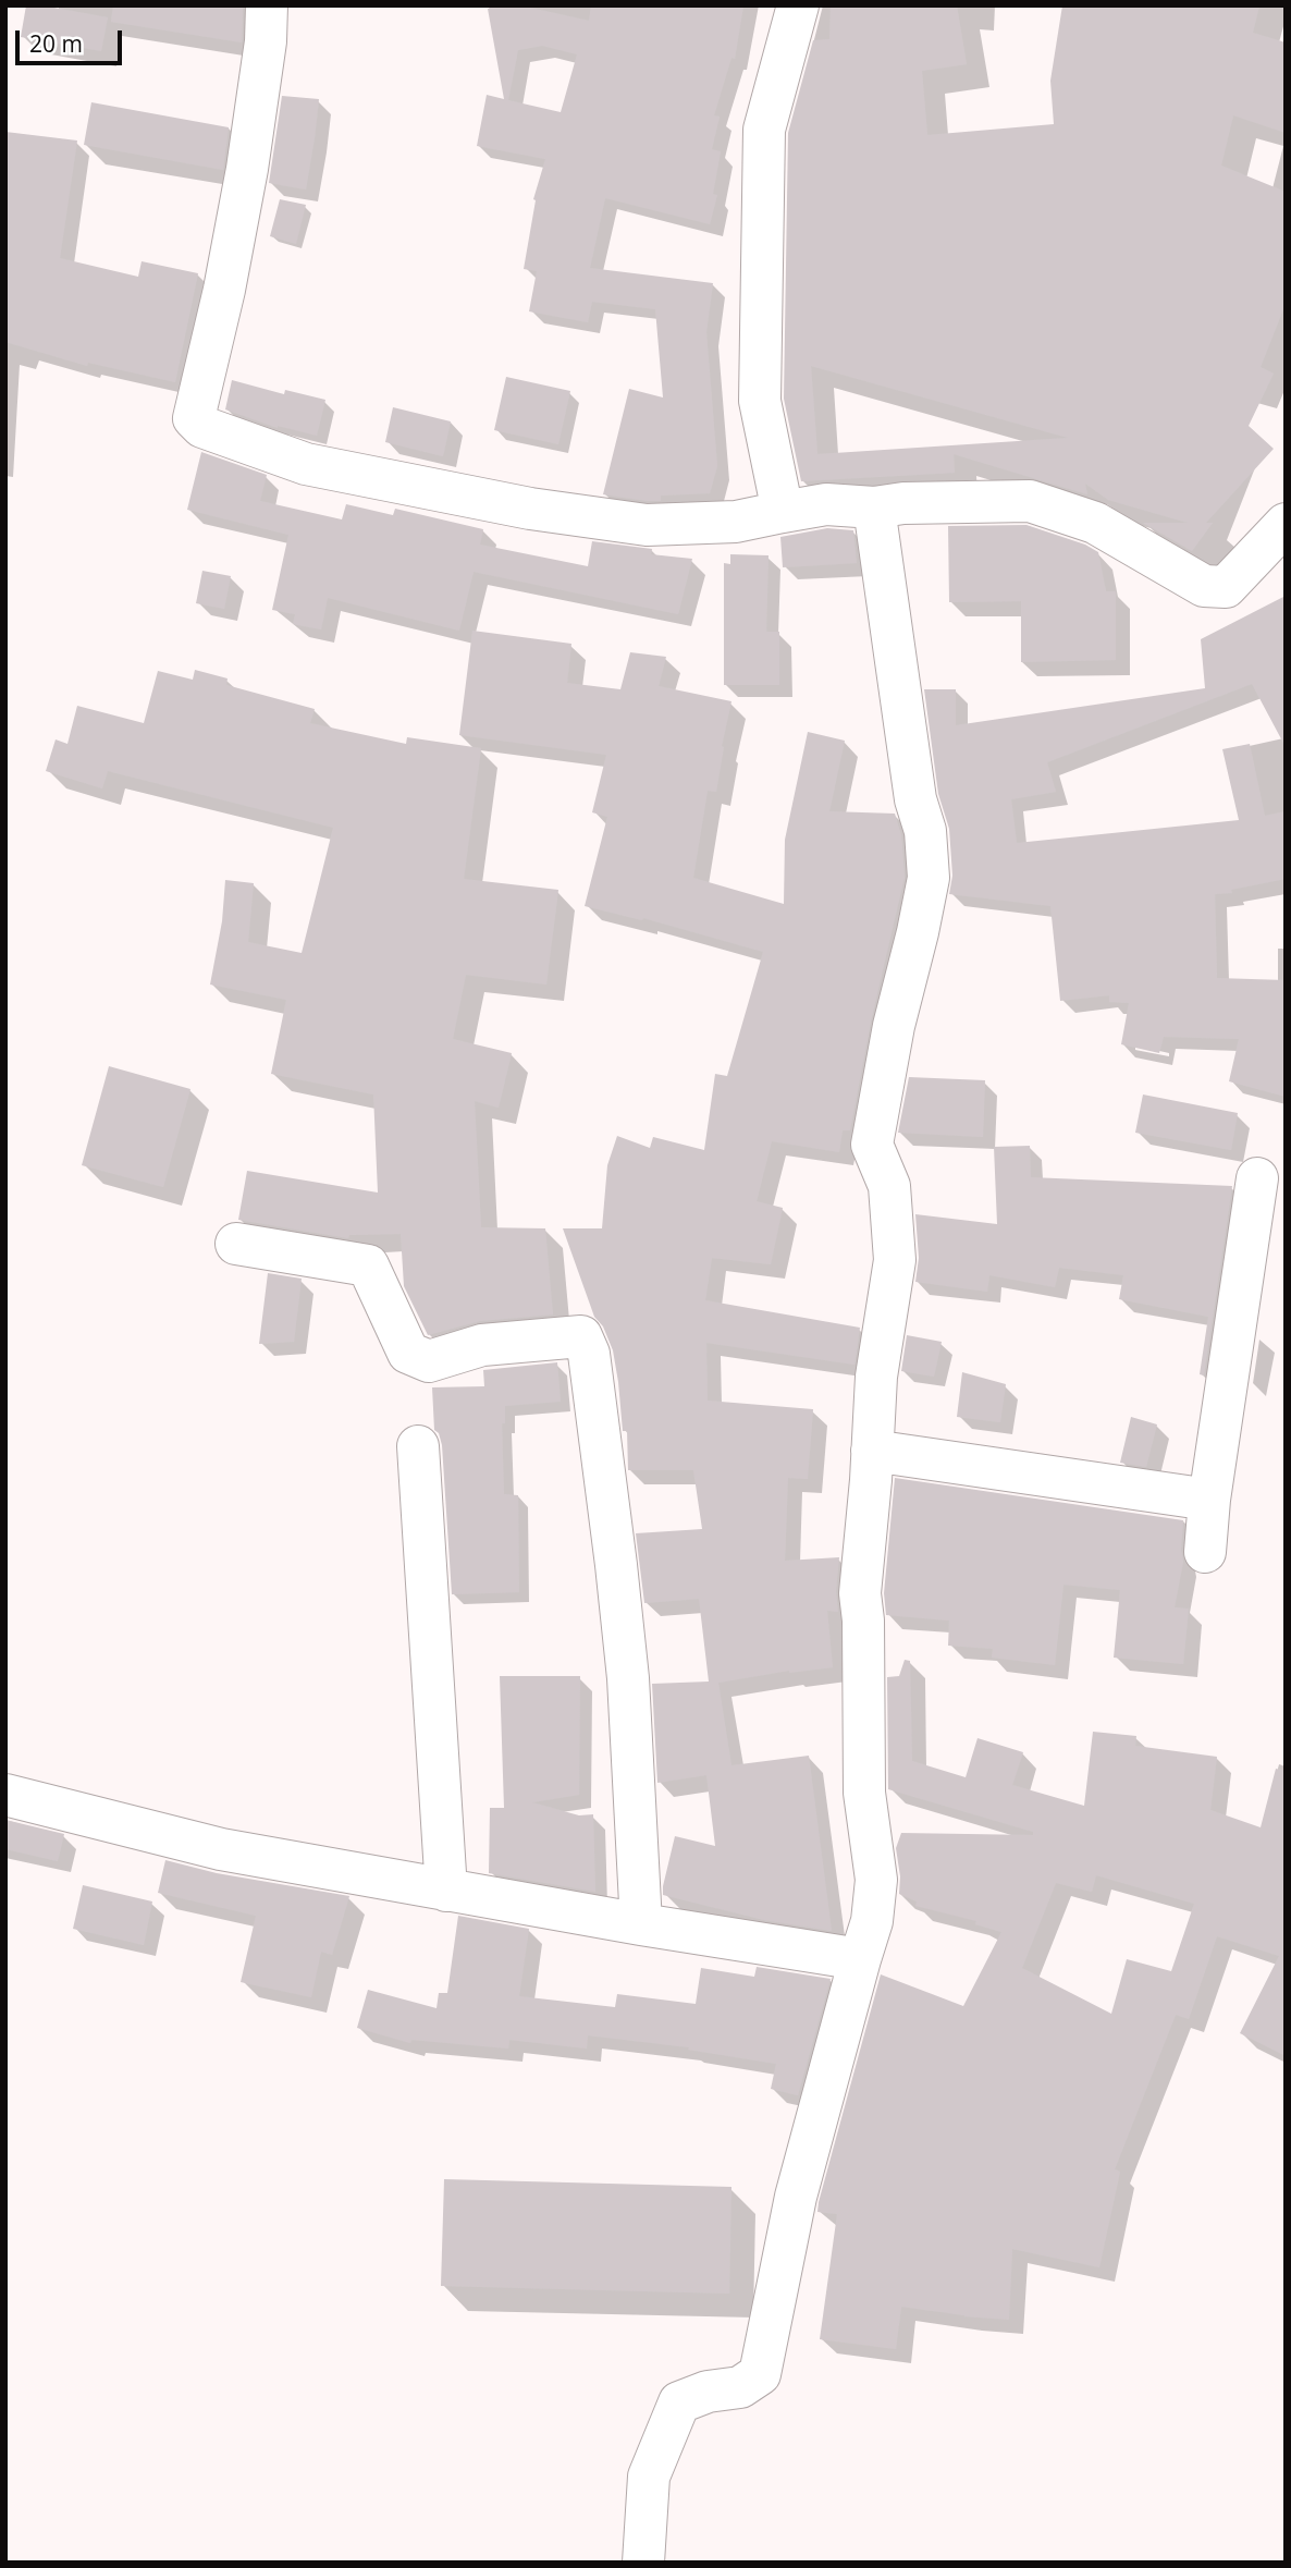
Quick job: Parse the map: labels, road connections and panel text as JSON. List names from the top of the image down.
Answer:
{
  "scale_bar": "20 m"
}
